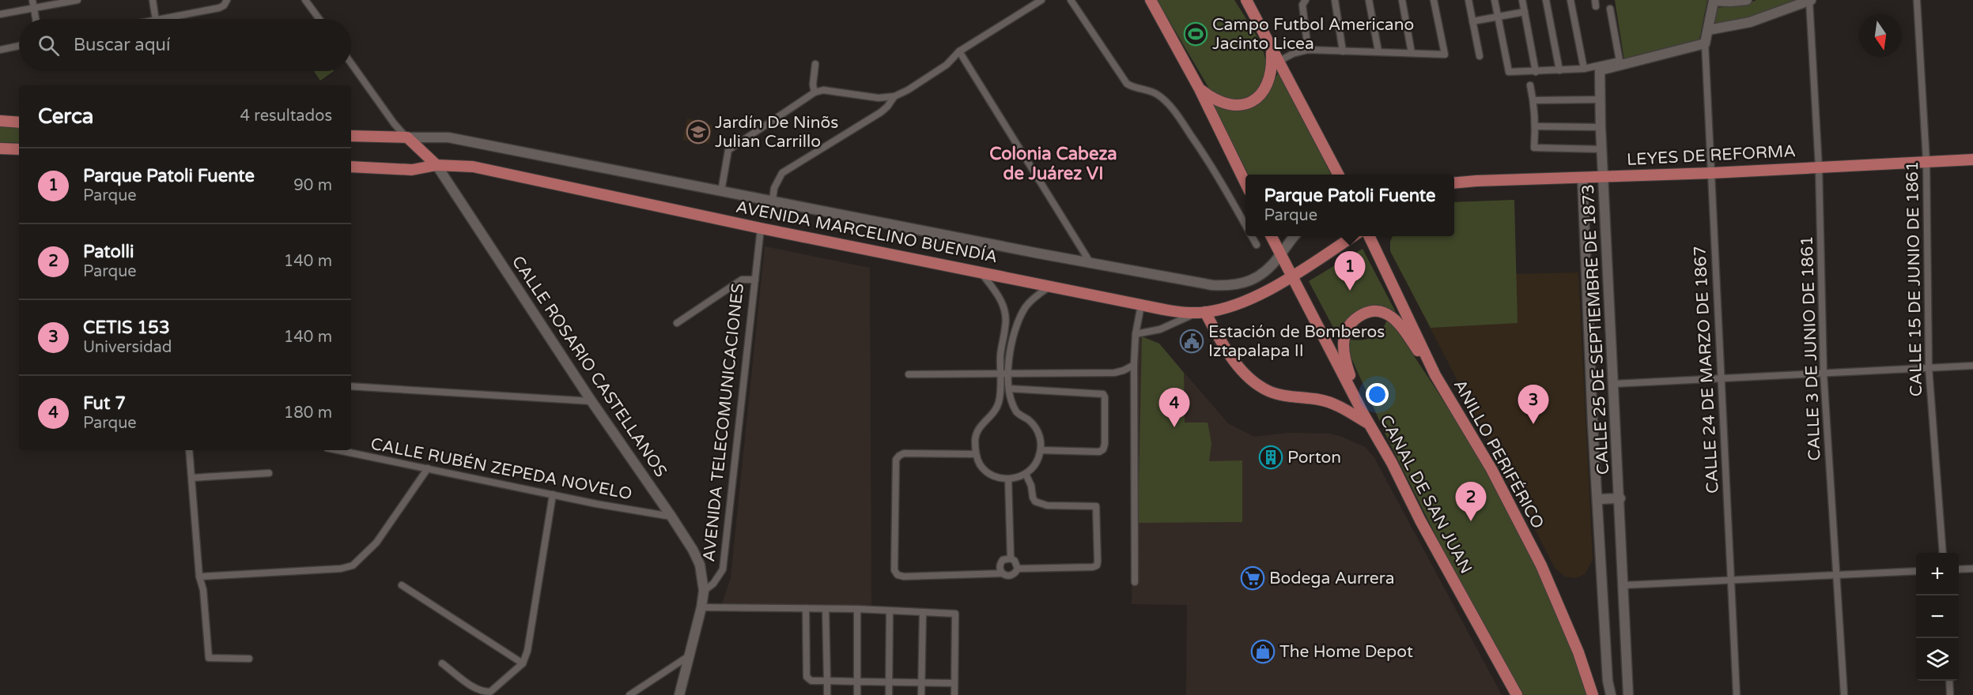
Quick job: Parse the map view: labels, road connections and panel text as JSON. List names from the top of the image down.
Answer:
{
  "streets": {
    "main road": [
      "LEYES DE REFORMA",
      "AVENIDA MARCELINO BUENDÍA",
      "ANILLO PERIFÉRICO",
      "CANAL DE SAN JUAN"
    ],
    "street": [
      "CALLE 15 DE JUNIO DE 1861",
      "CALLE 25 DE SEPTIEMBRE DE 1873",
      "CALLE 3 DE JUNIO DE 1861",
      "CALLE ROSARIO CASTELLANOS",
      "CALLE 24 DE MARZO DE 1867",
      "AVENIDA TELECOMUNICACIONES",
      "CALLE RUBÉN ZEPEDA NOVELO"
    ]
  },
  "crossings": [
    ["LEYES DE REFORMA", "CALLE 15 DE JUNIO DE 1861"],
    ["LEYES DE REFORMA", "CALLE 25 DE SEPTIEMBRE DE 1873"],
    ["LEYES DE REFORMA", "CALLE 3 DE JUNIO DE 1861"],
    ["LEYES DE REFORMA", "CALLE 24 DE MARZO DE 1867"],
    ["AVENIDA MARCELINO BUENDÍA", "CALLE ROSARIO CASTELLANOS"],
    ["AVENIDA MARCELINO BUENDÍA", "AVENIDA TELECOMUNICACIONES"],
    ["AVENIDA MARCELINO BUENDÍA", "CANAL DE SAN JUAN"],
    ["CALLE ROSARIO CASTELLANOS", "AVENIDA TELECOMUNICACIONES"],
    ["CALLE ROSARIO CASTELLANOS", "CALLE RUBÉN ZEPEDA NOVELO"]
  ],
  "districts": ["Colonia Cabeza de Juárez VI"],
  "places": {
    "sports": ["Campo Futbol Americano Jacinto Licea"],
    "school or university": ["Jardín De Ninõs Julian Carrillo"],
    "public building": ["Estación de Bomberos Iztapalapa II"],
    "building": ["Porton"],
    "supermarket": ["Bodega Aurrera"],
    "shop": ["The Home Depot"]
  },
  "north": "bottom",
  "page": {
    "search": "Buscar aquí",
    "heading": ["Cerca", "4 resultados"],
    "list": [
      {
        "mark": "1",
        "name": "Parque Patoli Fuente",
        "note": "Parque",
        "value": "90 m"
      },
      {
        "mark": "2",
        "name": "Patolli",
        "note": "Parque",
        "value": "140 m"
      },
      {
        "mark": "3",
        "name": "CETIS 153",
        "note": "Universidad",
        "value": "140 m"
      },
      {
        "mark": "4",
        "name": "Fut 7",
        "note": "Parque",
        "value": "180 m"
      }
    ],
    "popup": ["Parque Patoli Fuente", "Parque"],
    "pins": [
      "1",
      "3",
      "4",
      "2"
    ],
    "map_buttons": ["+", "−"]
  }
}
